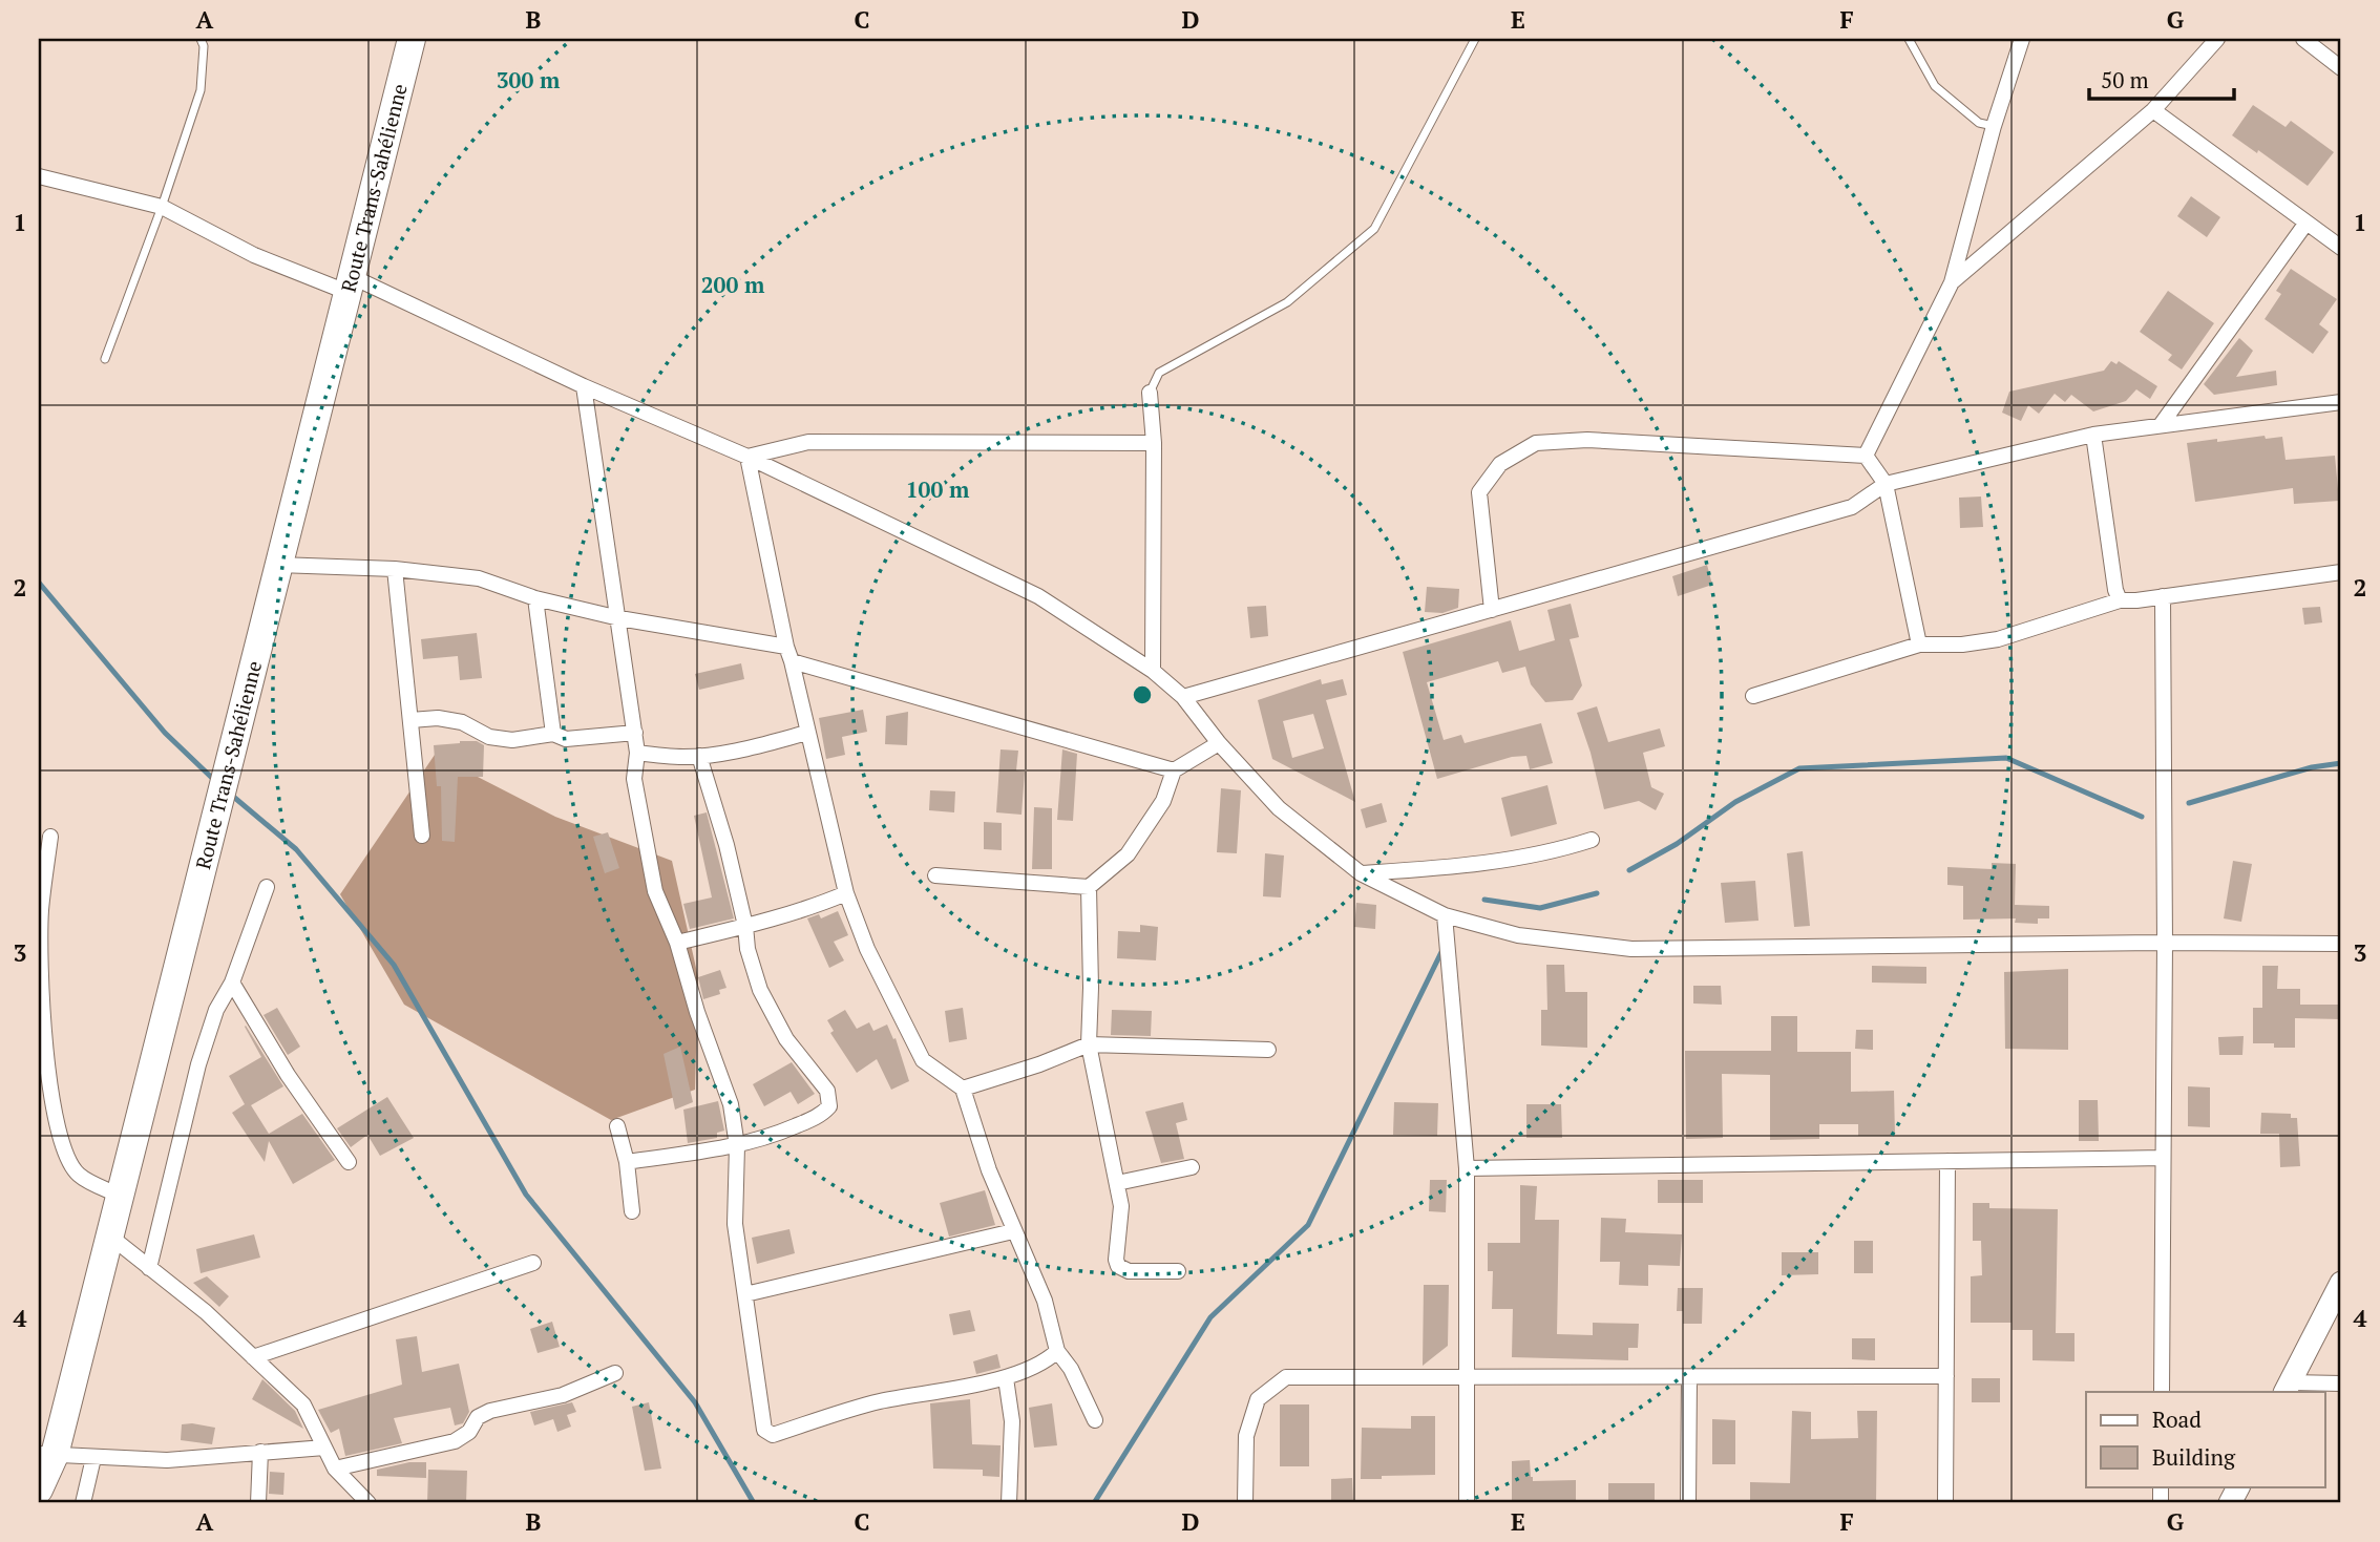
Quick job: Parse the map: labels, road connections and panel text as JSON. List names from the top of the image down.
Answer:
{
  "streets": {
    "highway": ["Route Trans-Sahélienne"]
  },
  "legend": ["Road", "Building"],
  "scale_bar": "50 m",
  "grid": {
    "columns": [
      "A",
      "B",
      "C",
      "D",
      "E",
      "F",
      "G"
    ],
    "rows": [
      "1",
      "2",
      "3",
      "4"
    ]
  },
  "rings": ["300 m", "200 m", "100 m"]
}
